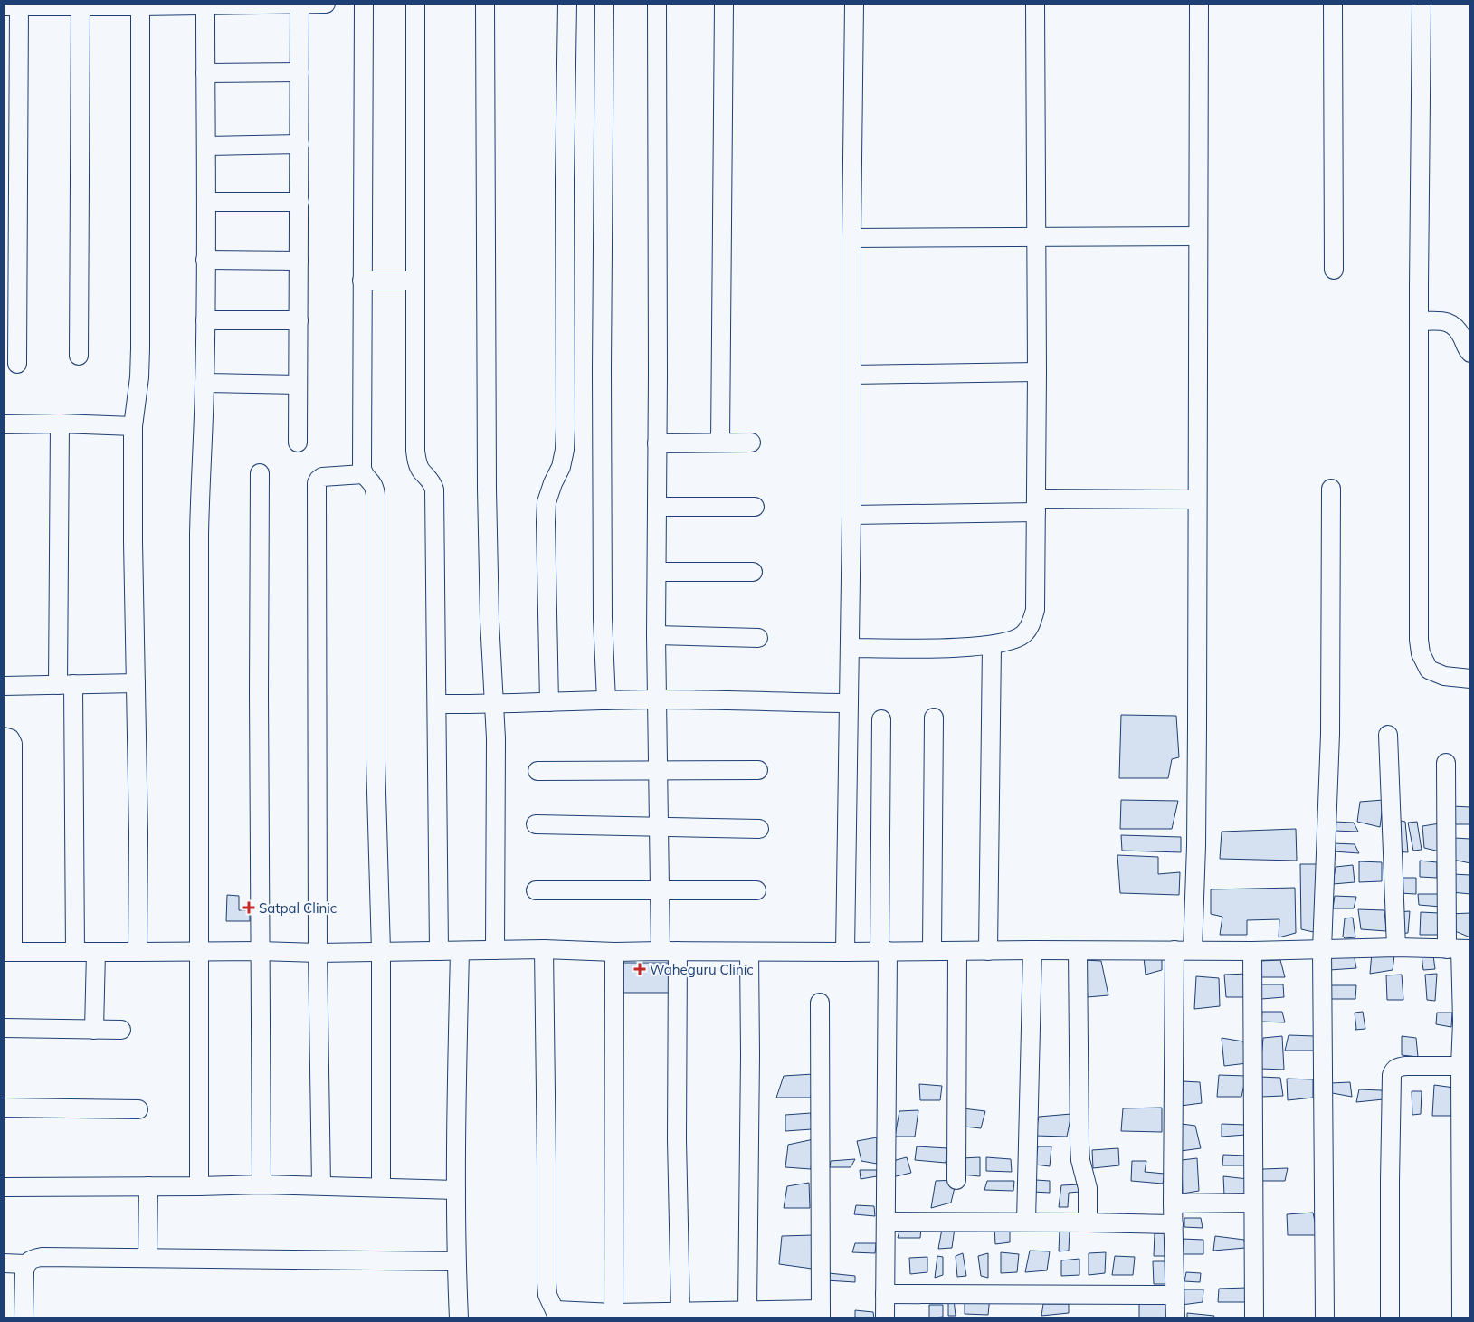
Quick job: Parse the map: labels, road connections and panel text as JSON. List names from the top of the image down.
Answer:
{
  "places": {
    "health": ["Satpal Clinic", "Waheguru Clinic"]
  }
}
